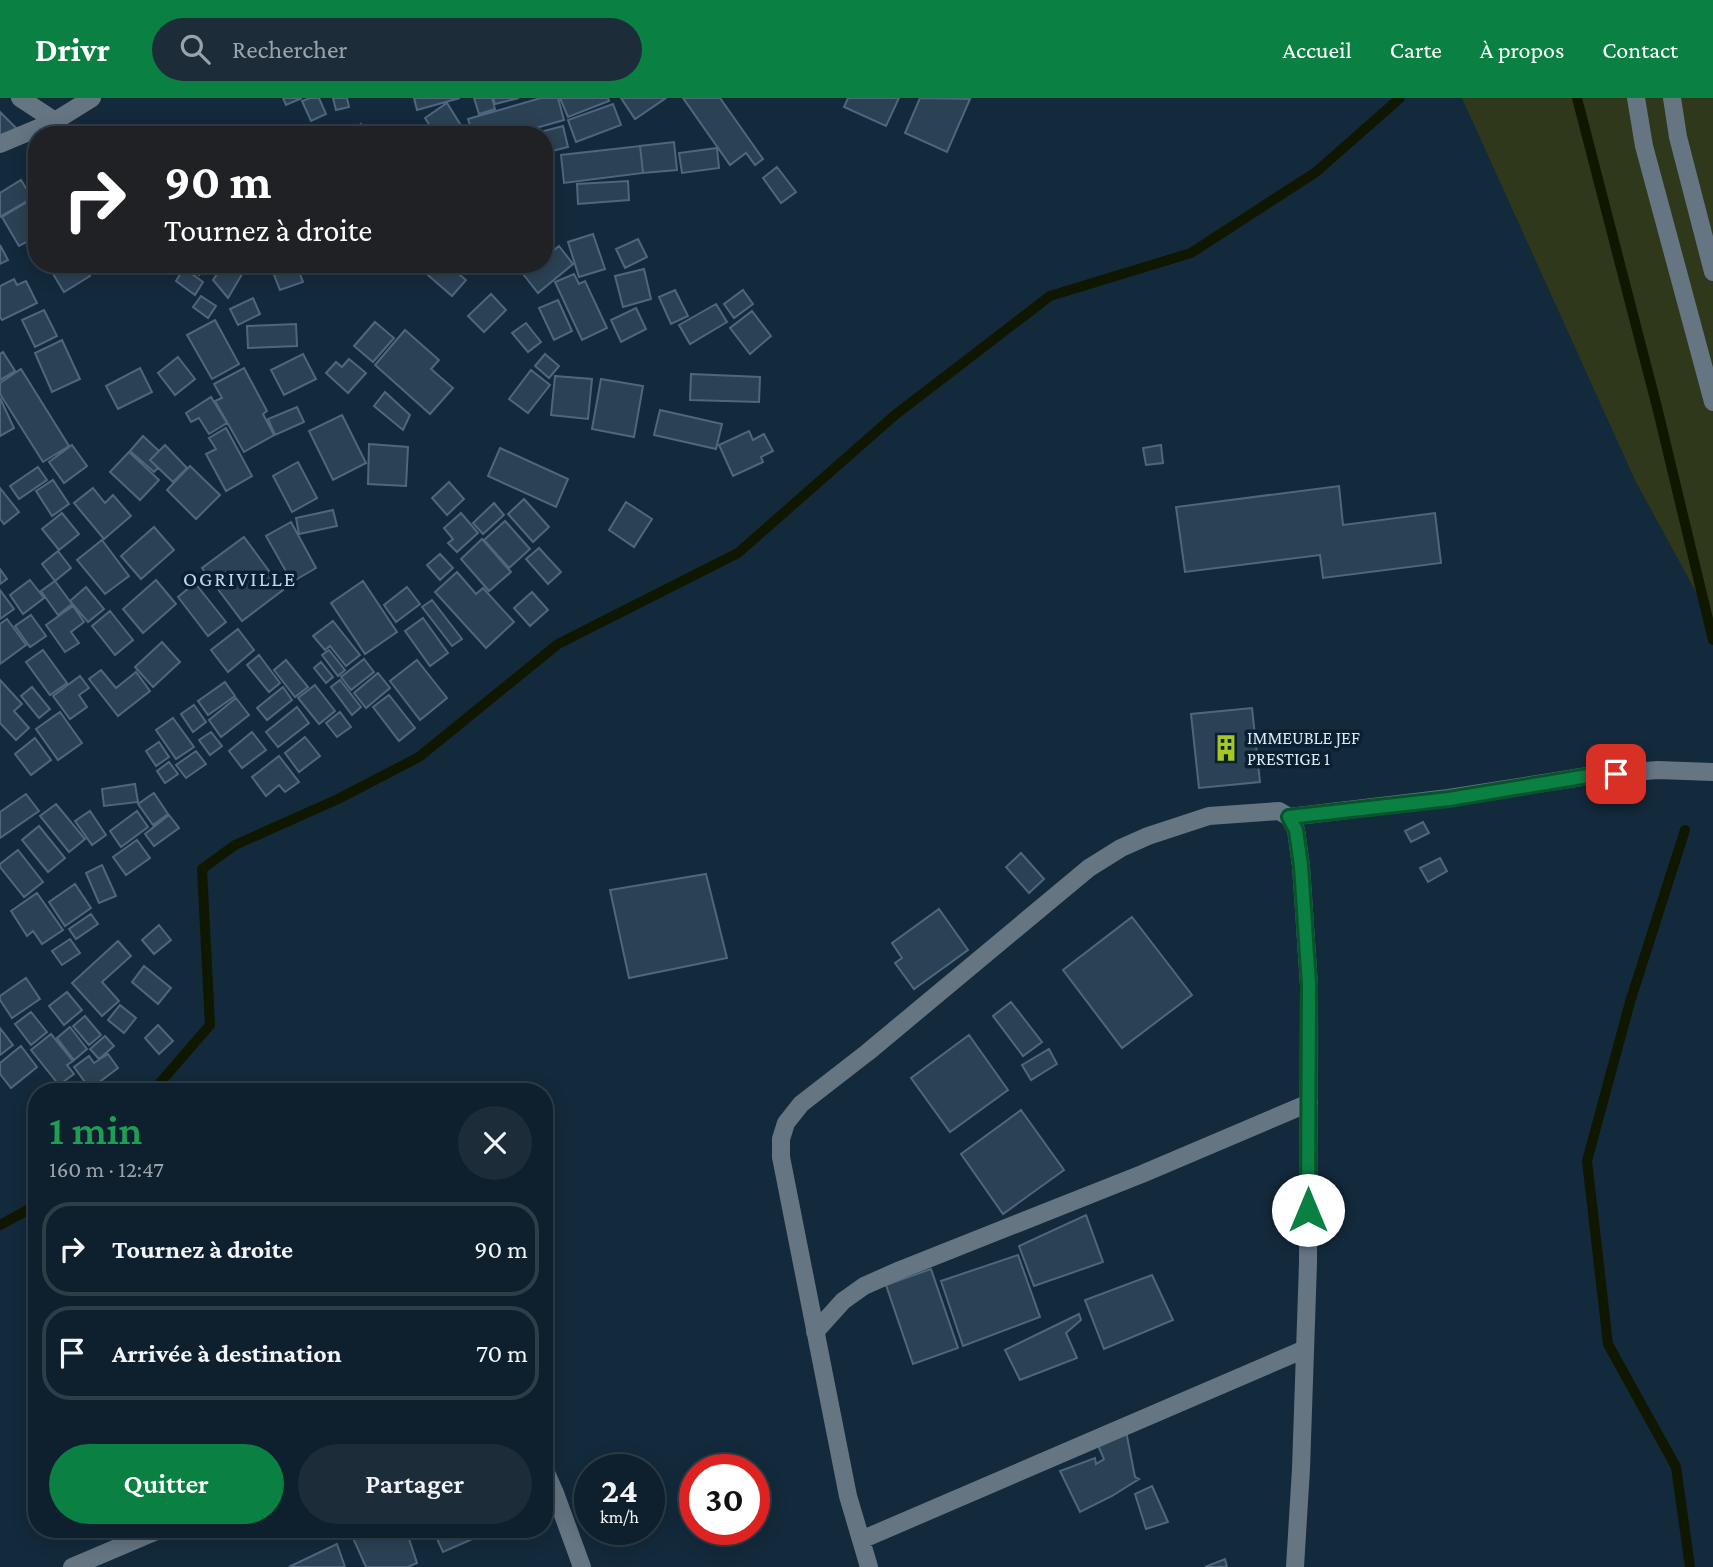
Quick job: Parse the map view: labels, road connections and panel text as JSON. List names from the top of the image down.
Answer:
{
  "districts": ["OGRIVILLE"],
  "places": {
    "building": ["IMMEUBLE JEF PRESTIGE 1"]
  },
  "page": {
    "header": "Drivr",
    "search": "Rechercher",
    "nav": [
      "Accueil",
      "Carte",
      "À propos",
      "Contact"
    ],
    "turn": ["90 m", "Tournez à droite"],
    "heading": ["1 min", "160 m · 12:47"],
    "list": [
      {
        "name": "Tournez à droite",
        "value": "90 m"
      },
      {
        "name": "Arrivée à destination",
        "value": "70 m"
      }
    ],
    "buttons": ["Quitter", "Partager"],
    "speed": "24 km/h",
    "limit": "30"
  }
}
